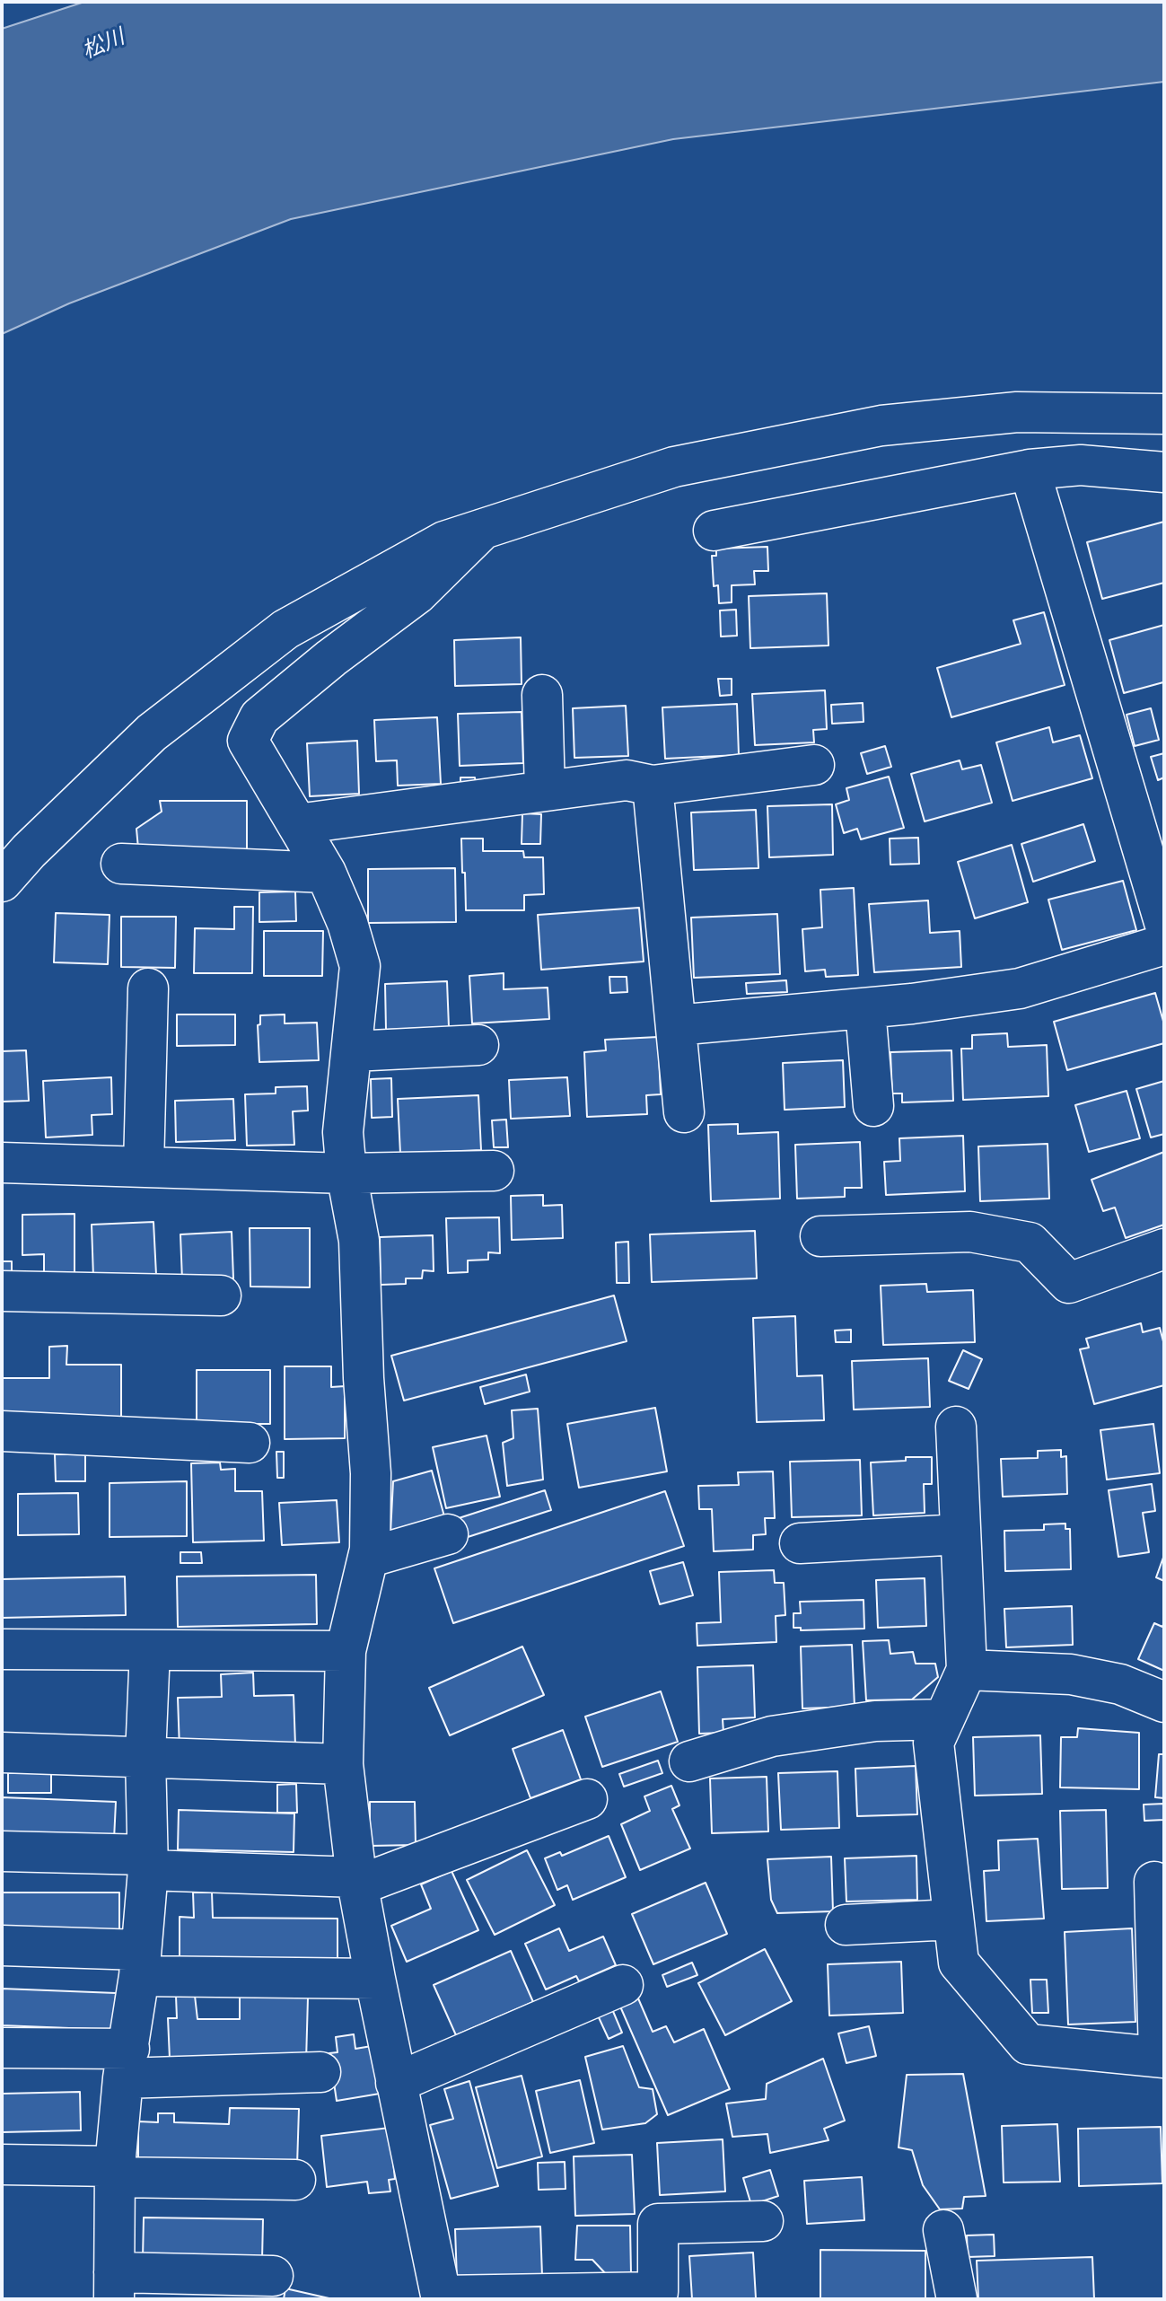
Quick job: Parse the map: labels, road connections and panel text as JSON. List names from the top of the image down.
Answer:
{
  "water": ["松川"]
}
